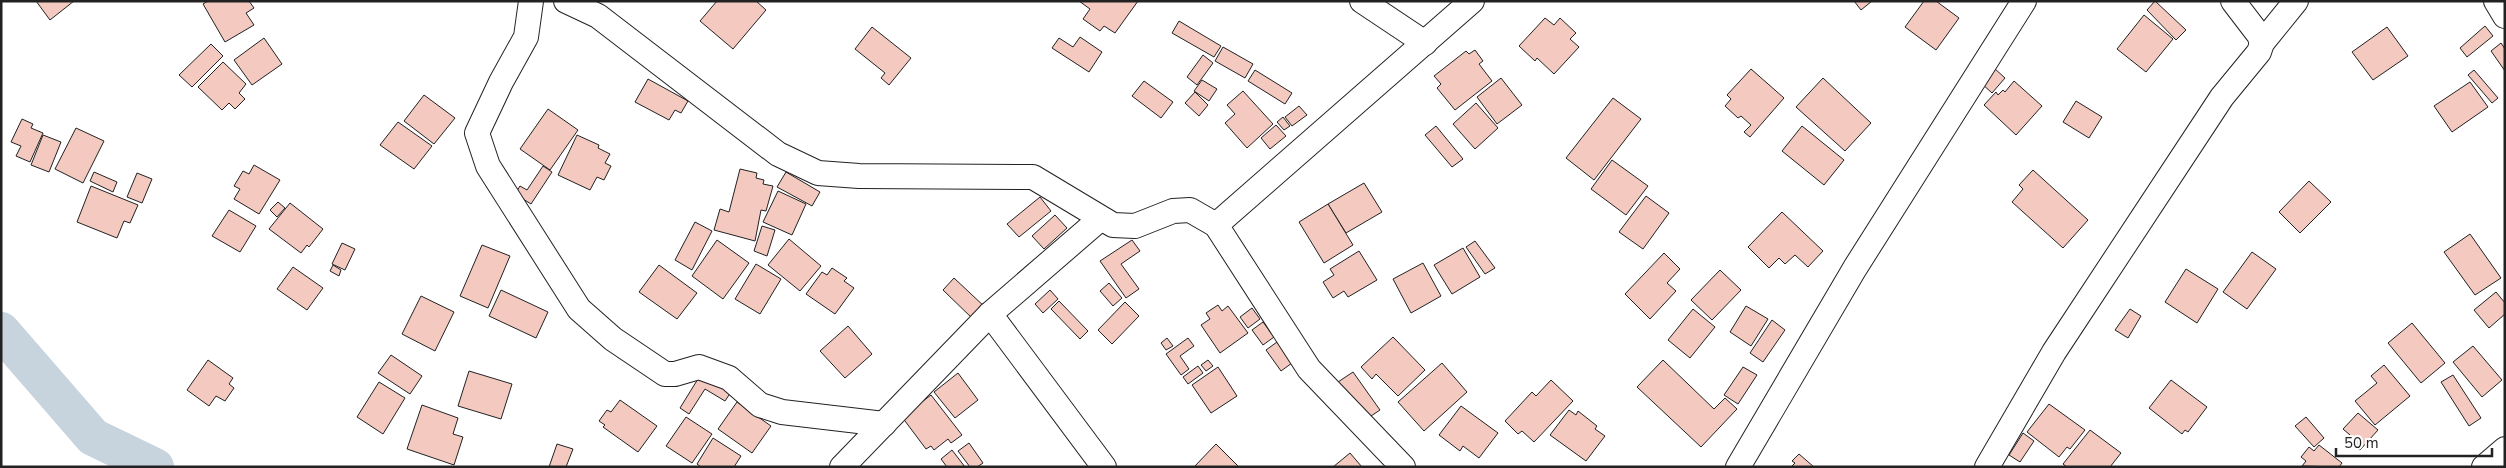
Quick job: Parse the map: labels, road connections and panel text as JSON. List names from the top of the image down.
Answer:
{
  "scale_bar": "50 m"
}
